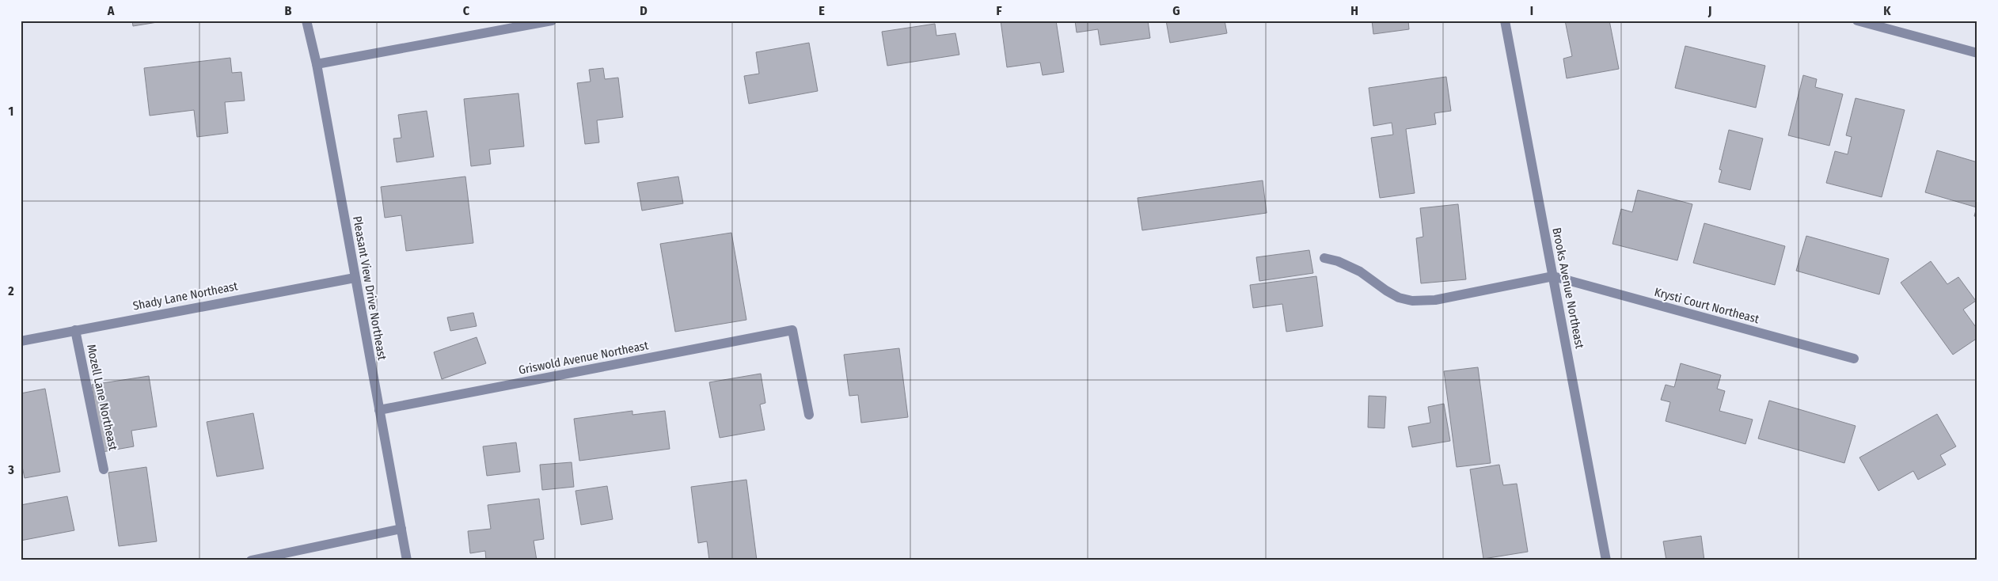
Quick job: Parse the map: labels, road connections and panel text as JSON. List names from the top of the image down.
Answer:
{
  "streets": {
    "street": [
      "Pleasant View Drive Northeast",
      "Brooks Avenue Northeast",
      "Shady Lane Northeast",
      "Krysti Court Northeast",
      "Griswold Avenue Northeast",
      "Mozell Lane Northeast"
    ]
  },
  "crossings": [
    ["Pleasant View Drive Northeast", "Shady Lane Northeast"],
    ["Pleasant View Drive Northeast", "Griswold Avenue Northeast"],
    ["Brooks Avenue Northeast", "Krysti Court Northeast"],
    ["Shady Lane Northeast", "Mozell Lane Northeast"]
  ],
  "grid": {
    "columns": [
      "A",
      "B",
      "C",
      "D",
      "E",
      "F",
      "G",
      "H",
      "I",
      "J",
      "K"
    ],
    "rows": ["1", "2", "3"]
  }
}
